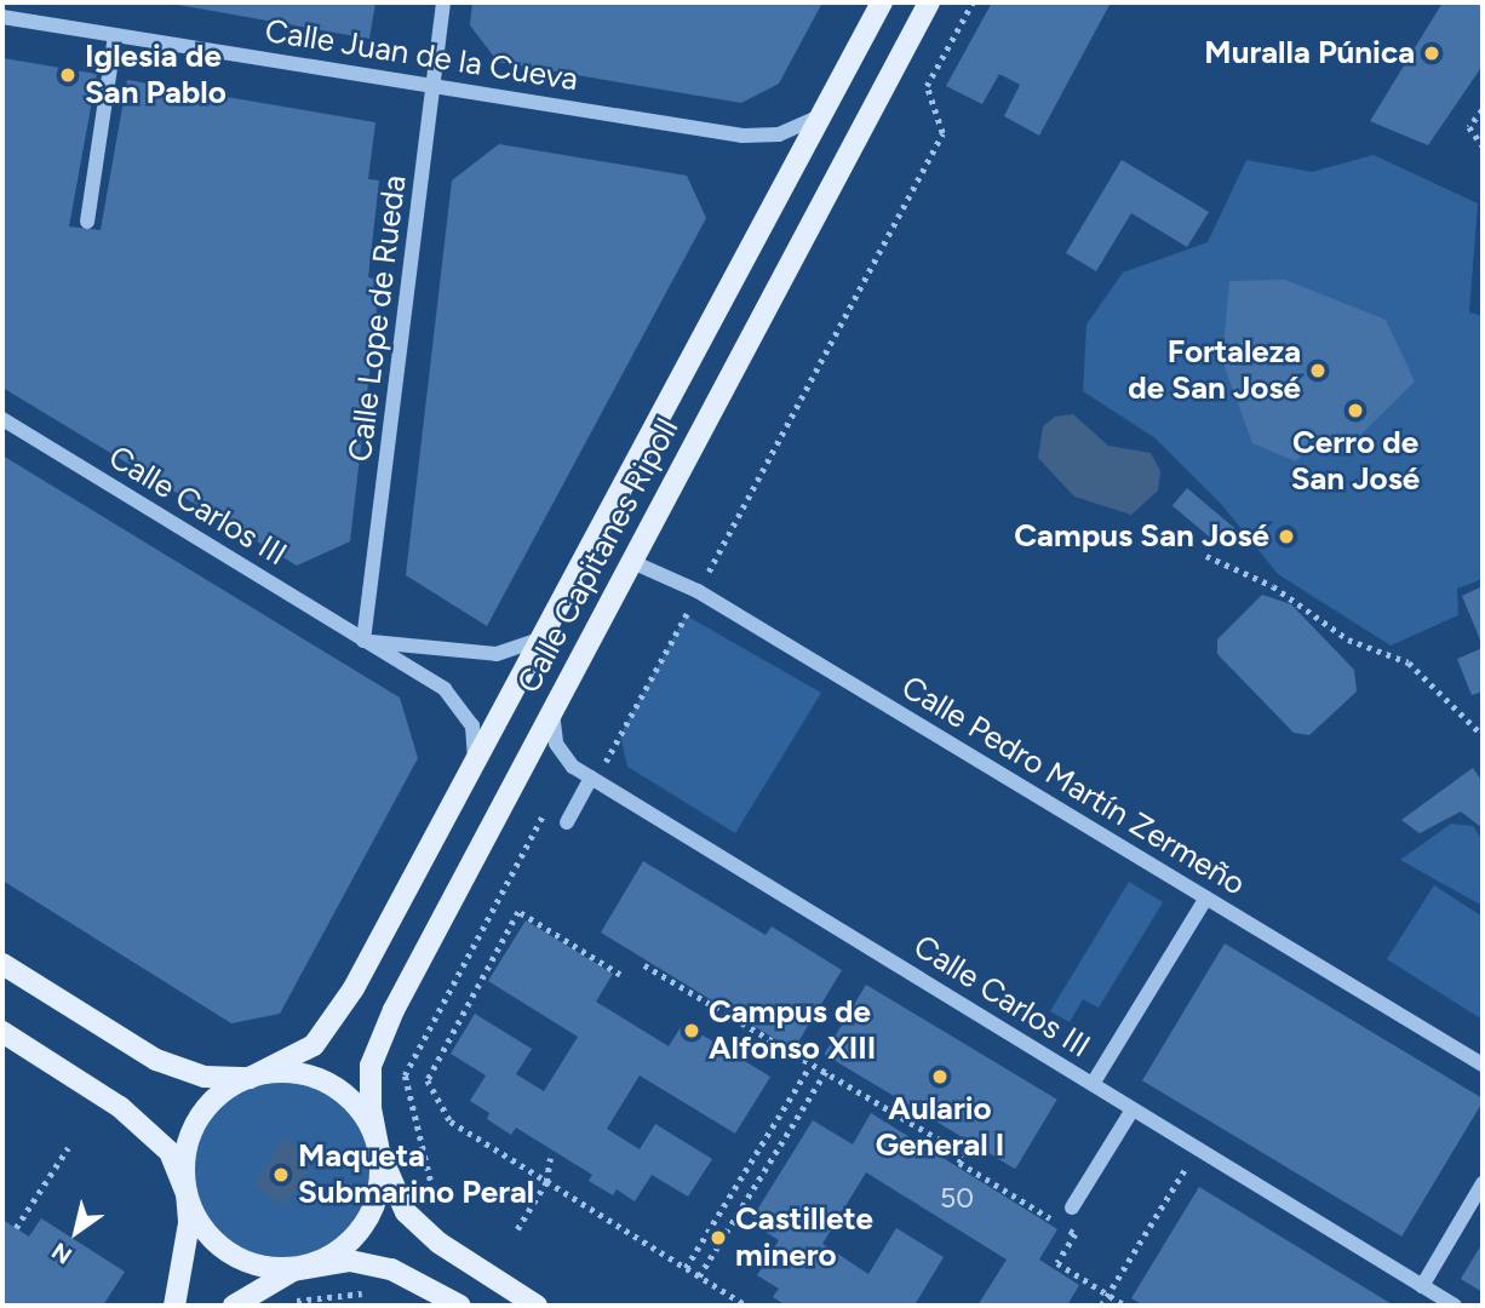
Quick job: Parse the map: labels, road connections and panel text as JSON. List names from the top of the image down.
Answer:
{
  "streets": {
    "main road": ["Calle Capitanes Ripoll"],
    "street": [
      "Calle Juan de la Cueva",
      "Calle Lope de Rueda",
      "Calle Carlos III",
      "Calle Pedro Martín Zermeño"
    ]
  },
  "crossings": [
    ["Calle Juan de la Cueva", "Calle Lope de Rueda"],
    ["Calle Juan de la Cueva", "Calle Capitanes Ripoll"],
    ["Calle Lope de Rueda", "Calle Carlos III"],
    ["Calle Carlos III", "Calle Capitanes Ripoll"],
    ["Calle Capitanes Ripoll", "Calle Pedro Martín Zermeño"]
  ],
  "places": [
    "Muralla Púnica",
    "Iglesia de San Pablo",
    "Fortaleza de San José",
    "Cerro de San José",
    "Campus San José",
    "Campus de Alfonso XIII",
    "Aulario General I",
    "Maqueta Submarino Peral",
    "Castillete minero"
  ],
  "house_numbers": ["50"],
  "north": "bottom left"
}
